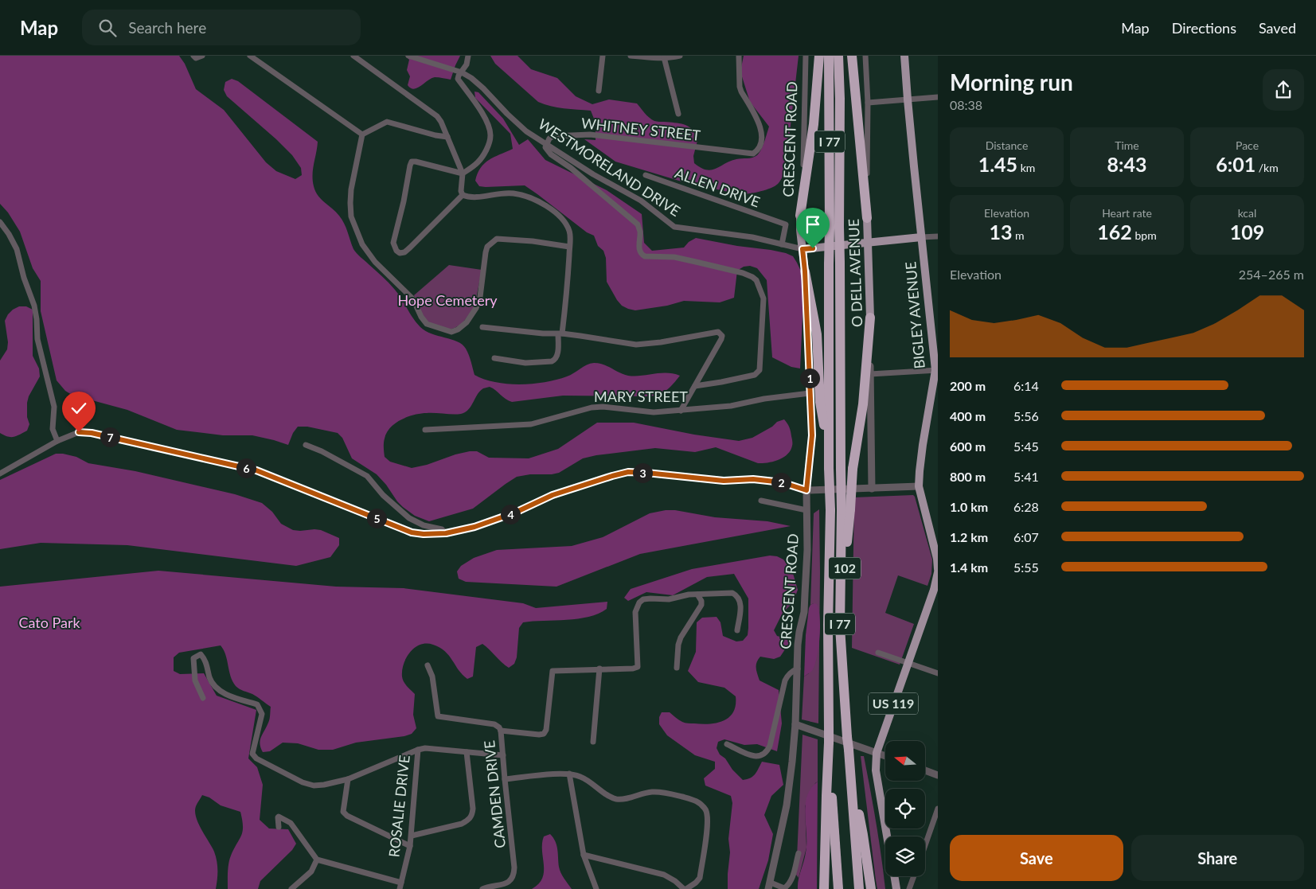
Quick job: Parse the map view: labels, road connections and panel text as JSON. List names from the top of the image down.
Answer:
{
  "streets": {
    "highway": ["I 77"],
    "main road": [
      "CRESCENT ROAD",
      "WESTMORELAND DRIVE",
      "O DELL AVENUE",
      "BIGLEY AVENUE",
      "US 119"
    ],
    "street": [
      "WHITNEY STREET",
      "ALLEN DRIVE",
      "MARY STREET",
      "CAMDEN DRIVE",
      "ROSALIE DRIVE"
    ]
  },
  "crossings": [
    ["WHITNEY STREET", "WESTMORELAND DRIVE"],
    ["CRESCENT ROAD", "WESTMORELAND DRIVE"],
    ["CRESCENT ROAD", "MARY STREET"],
    ["WESTMORELAND DRIVE", "ALLEN DRIVE"],
    ["WESTMORELAND DRIVE", "O DELL AVENUE"],
    ["WESTMORELAND DRIVE", "BIGLEY AVENUE"]
  ],
  "parks": ["Hope Cemetery", "Cato Park"],
  "north": "left",
  "page": {
    "header": "Map",
    "search": "Search here",
    "nav": ["Map", "Directions", "Saved"],
    "heading": ["Morning run", "08:38"],
    "stats": [
      ["Distance", "1.45 km"],
      ["Time", "8:43"],
      ["Pace", "6:01 /km"],
      ["Elevation", "13 m"],
      ["Heart rate", "162 bpm"],
      ["kcal", "109"]
    ],
    "chart": ["Elevation", "254–265 m"],
    "pins": [
      "1",
      "7",
      "6",
      "3",
      "2",
      "4",
      "5"
    ],
    "list": [
      {
        "name": "200 m",
        "note": "6:14"
      },
      {
        "name": "400 m",
        "note": "5:56"
      },
      {
        "name": "600 m",
        "note": "5:45"
      },
      {
        "name": "800 m",
        "note": "5:41"
      },
      {
        "name": "1.0 km",
        "note": "6:28"
      },
      {
        "name": "1.2 km",
        "note": "6:07"
      },
      {
        "name": "1.4 km",
        "note": "5:55"
      }
    ],
    "buttons": ["Save", "Share"]
  }
}
